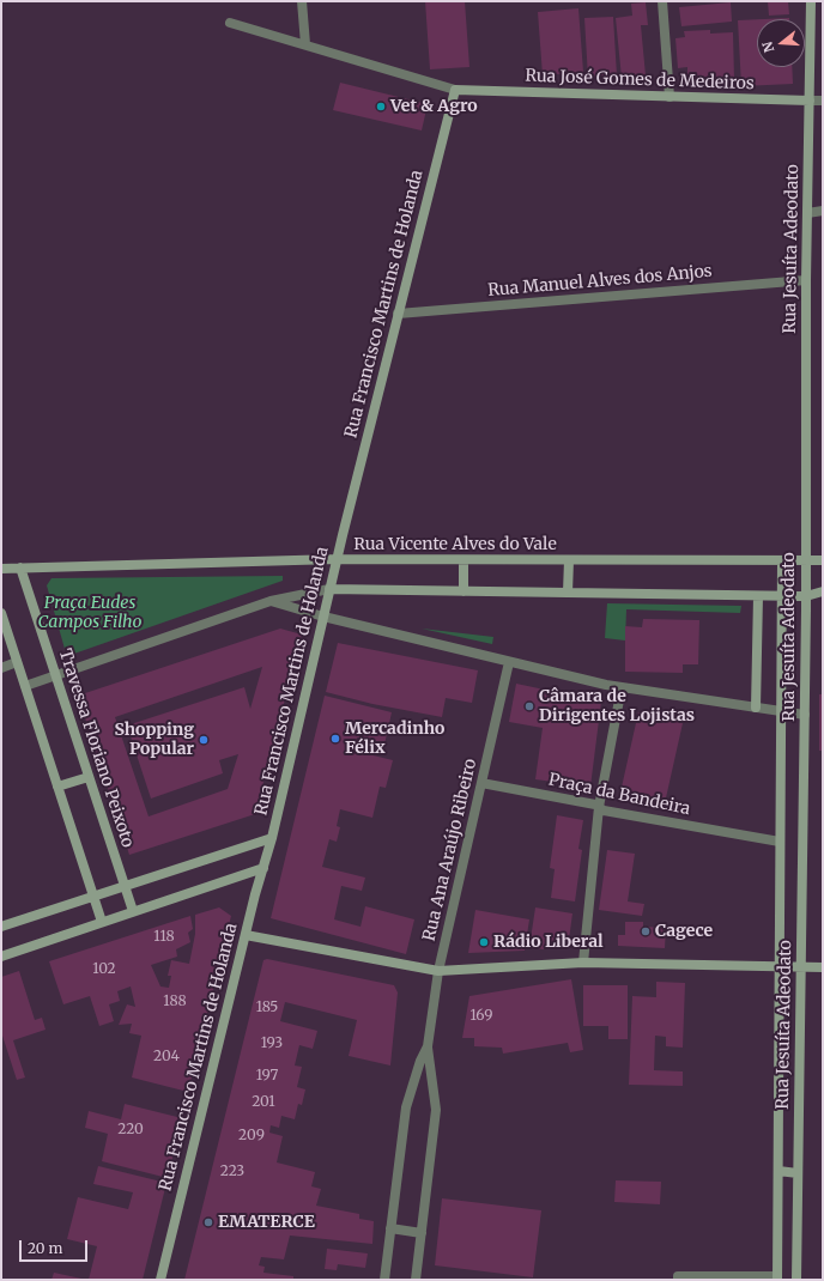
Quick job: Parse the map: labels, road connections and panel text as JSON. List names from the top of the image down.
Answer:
{
  "streets": {
    "street": [
      "Rua José Gomes de Medeiros",
      "Rua Jesuíta Adeodato",
      "Rua Manuel Alves dos Anjos",
      "Rua Francisco Martins de Holanda",
      "Rua Vicente Alves do Vale",
      "Travessa Floriano Peixoto",
      "Praça da Bandeira",
      "Rua Ana Araújo Ribeiro"
    ]
  },
  "crossings": [
    ["Rua José Gomes de Medeiros", "Rua Jesuíta Adeodato"],
    ["Rua José Gomes de Medeiros", "Rua Francisco Martins de Holanda"],
    ["Rua Jesuíta Adeodato", "Rua Manuel Alves dos Anjos"],
    ["Rua Jesuíta Adeodato", "Rua Vicente Alves do Vale"],
    ["Rua Jesuíta Adeodato", "Praça da Bandeira"],
    ["Rua Manuel Alves dos Anjos", "Rua Francisco Martins de Holanda"],
    ["Rua Francisco Martins de Holanda", "Rua Vicente Alves do Vale"],
    ["Rua Vicente Alves do Vale", "Travessa Floriano Peixoto"],
    ["Praça da Bandeira", "Rua Ana Araújo Ribeiro"]
  ],
  "parks": ["Praça Eudes Campos Filho"],
  "places": [
    "Vet & Agro",
    "Câmara de Dirigentes Lojistas",
    "Mercadinho Félix",
    "Shopping Popular",
    "Cagece",
    "Rádio Liberal",
    "EMATERCE"
  ],
  "house_numbers": [
    "118",
    "102",
    "188",
    "185",
    "169",
    "193",
    "204",
    "197",
    "201",
    "220",
    "209",
    "223"
  ],
  "scale_bar": "20 m",
  "north": "left"
}
